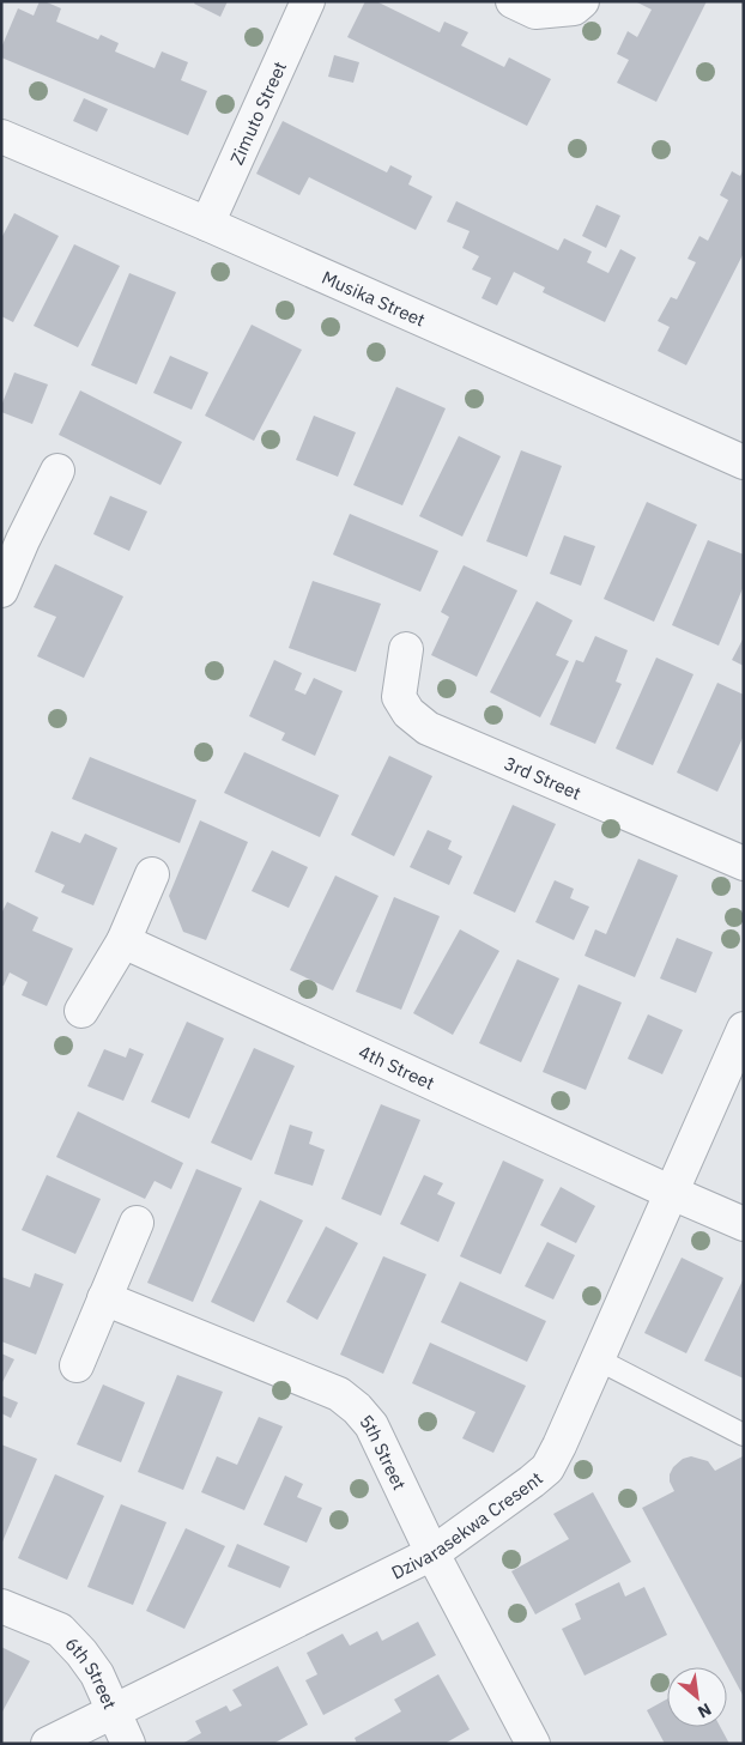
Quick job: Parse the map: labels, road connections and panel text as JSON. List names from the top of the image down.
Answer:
{
  "streets": {
    "street": [
      "Zimuto Street",
      "Musika Street",
      "3rd Street",
      "4th Street",
      "5th Street",
      "Dzivarasekwa Cresent",
      "6th Street"
    ]
  },
  "crossings": [
    ["Zimuto Street", "Musika Street"],
    ["4th Street", "Dzivarasekwa Cresent"],
    ["5th Street", "Dzivarasekwa Cresent"],
    ["Dzivarasekwa Cresent", "6th Street"]
  ],
  "north": "bottom right"
}
